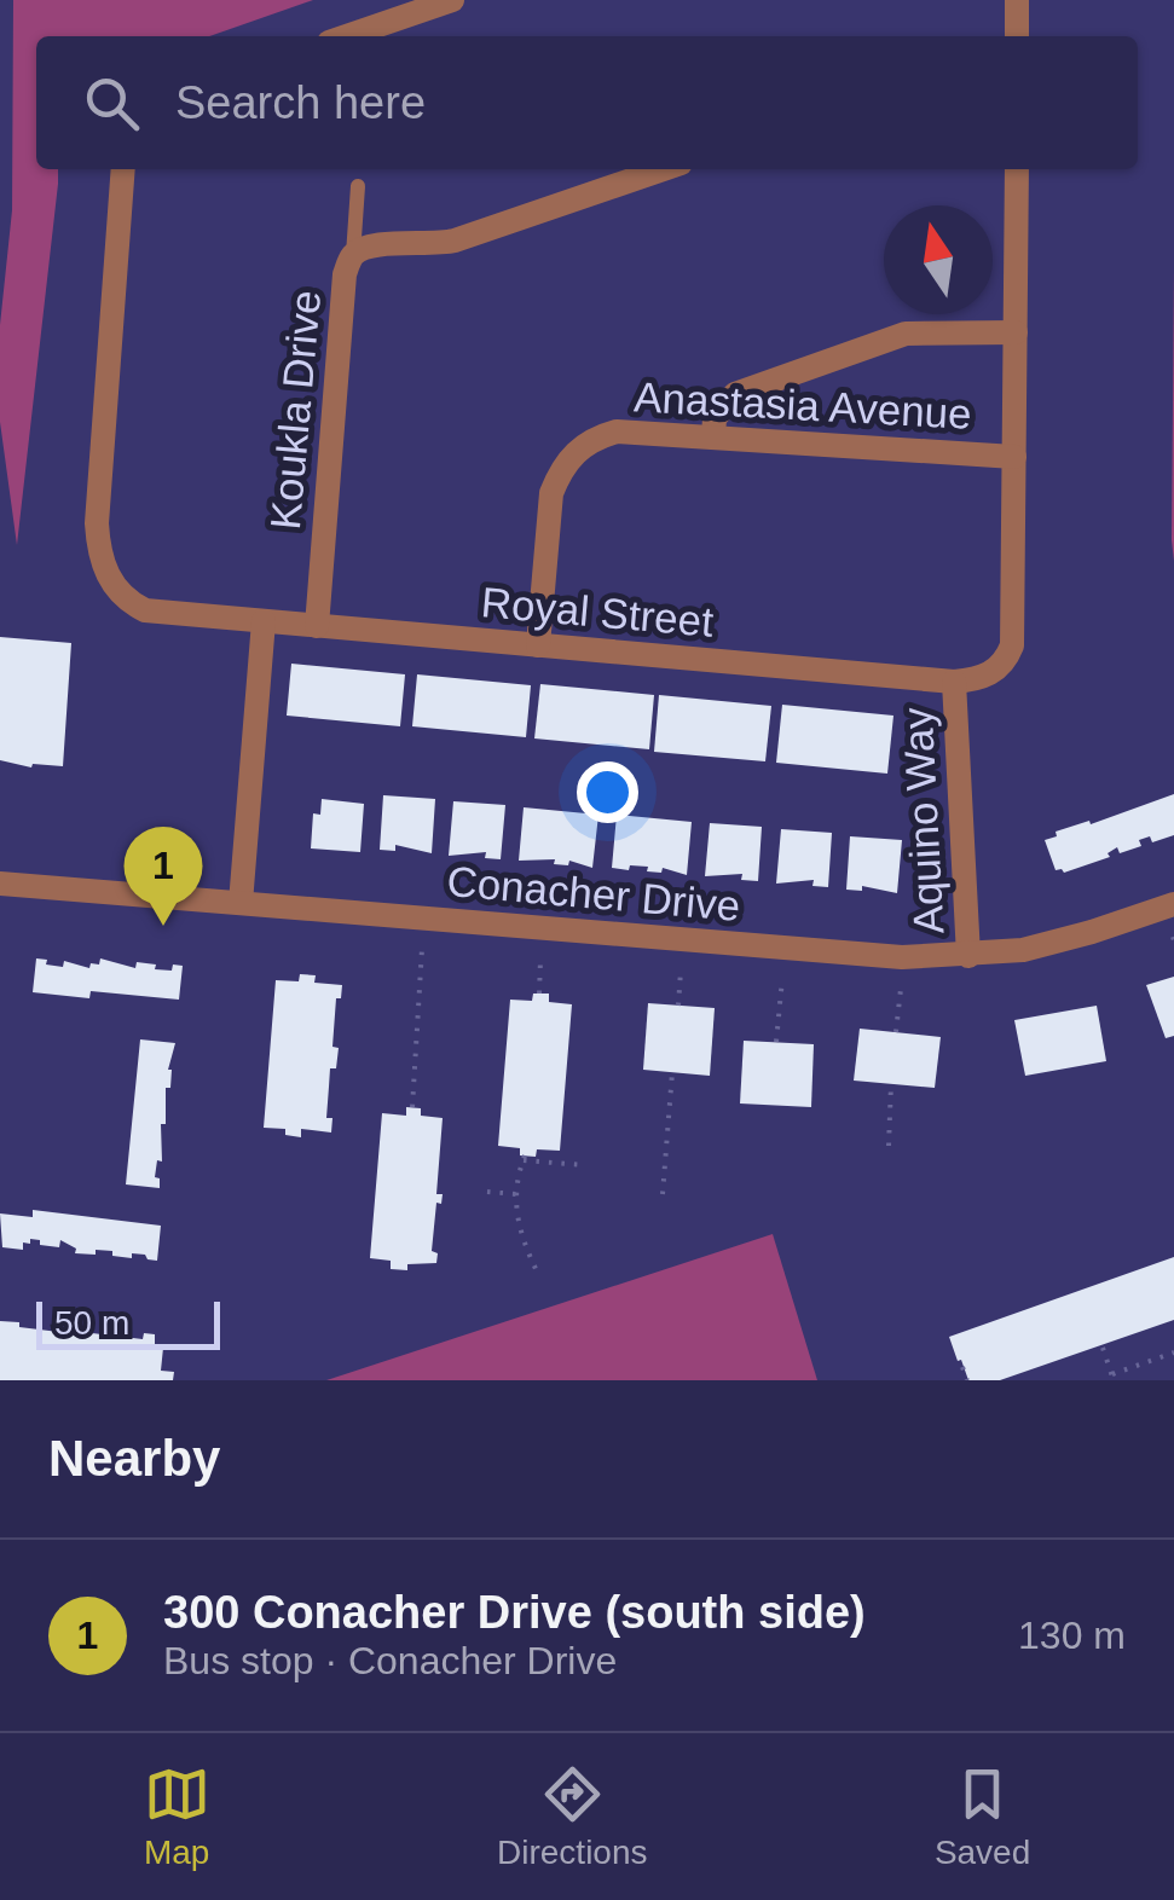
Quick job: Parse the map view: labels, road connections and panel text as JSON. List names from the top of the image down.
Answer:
{
  "streets": {
    "street": [
      "Anastasia Avenue",
      "Koukla Drive",
      "Royal Street",
      "Aquino Way",
      "Conacher Drive"
    ]
  },
  "crossings": [
    ["Anastasia Avenue", "Royal Street"],
    ["Koukla Drive", "Royal Street"],
    ["Royal Street", "Aquino Way"],
    ["Aquino Way", "Conacher Drive"]
  ],
  "scale_bar": "50 m",
  "north": "top",
  "page": {
    "search": "Search here",
    "pins": "1",
    "scale": "50 m",
    "heading": "Nearby",
    "list": [
      {
        "mark": "1",
        "name": "300 Conacher Drive (south side)",
        "note": "Bus stop · Conacher Drive",
        "value": "130 m"
      }
    ],
    "nav": ["Map", "Directions", "Saved"]
  }
}
